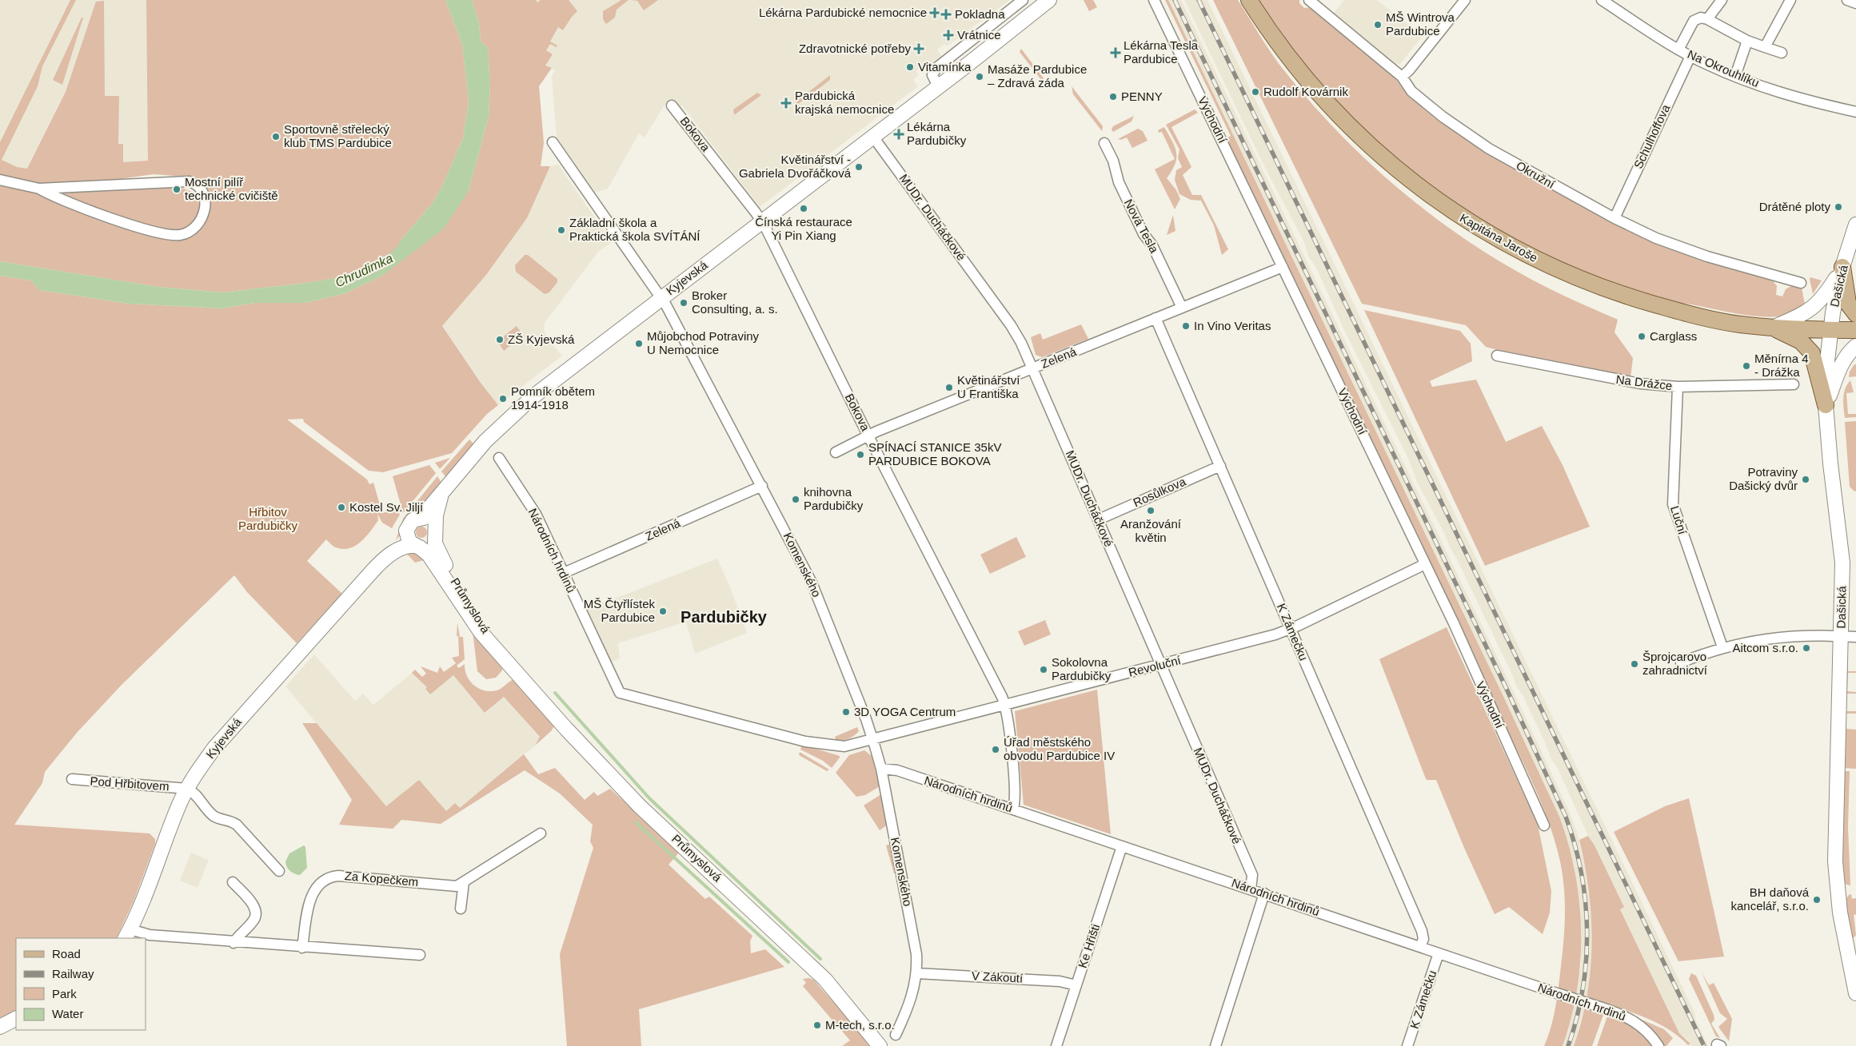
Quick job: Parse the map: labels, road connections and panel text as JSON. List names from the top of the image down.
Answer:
{
  "streets": {
    "main road": ["Kapitána Jaroše"],
    "street": [
      "Na Okrouhlíku",
      "Východní",
      "Bokova",
      "Schulhoffova",
      "Okružní",
      "MUDr. Ducháčkové",
      "Nová Tesla",
      "Kyjevská",
      "Dašická",
      "Zelená",
      "Na Drážce",
      "Rosůlkova",
      "Luční",
      "Národních hrdinů",
      "Komenského",
      "Průmyslová",
      "K Zámečku",
      "Revoluční",
      "Pod Hřbitovem",
      "Za Kopečkem",
      "Ke Hřišti",
      "V Zákoutí"
    ]
  },
  "crossings": [
    ["Na Okrouhlíku", "Schulhoffova"],
    ["Východní", "Zelená"],
    ["Východní", "Revoluční"],
    ["Bokova", "Kyjevská"],
    ["Bokova", "Zelená"],
    ["Bokova", "Národních hrdinů"],
    ["Bokova", "Revoluční"],
    ["Schulhoffova", "Okružní"],
    ["MUDr. Ducháčkové", "Kyjevská"],
    ["MUDr. Ducháčkové", "Zelená"],
    ["MUDr. Ducháčkové", "Rosůlkova"],
    ["MUDr. Ducháčkové", "Národních hrdinů"],
    ["MUDr. Ducháčkové", "Revoluční"],
    ["Nová Tesla", "Zelená"],
    ["Kapitána Jaroše", "Dašická"],
    ["Kyjevská", "Komenského"],
    ["Kyjevská", "Průmyslová"],
    ["Kyjevská", "Pod Hřbitovem"],
    ["Zelená", "Národních hrdinů"],
    ["Zelená", "Komenského"],
    ["Zelená", "K Zámečku"],
    ["Na Drážce", "Luční"],
    ["Rosůlkova", "K Zámečku"],
    ["Národních hrdinů", "Komenského"],
    ["Národních hrdinů", "K Zámečku"],
    ["Národních hrdinů", "Revoluční"],
    ["Národních hrdinů", "Ke Hřišti"],
    ["Komenského", "Revoluční"],
    ["Komenského", "V Zákoutí"],
    ["K Zámečku", "Revoluční"],
    ["Ke Hřišti", "V Zákoutí"]
  ],
  "districts": ["Pardubičky"],
  "water": ["Chrudimka"],
  "parks": ["Hřbitov Pardubičky"],
  "places": {
    "health": [
      "Lékárna Pardubické nemocnice",
      "Pokladna",
      "Vrátnice",
      "Zdravotnické potřeby",
      "Lékárna Tesla Pardubice",
      "Pardubická krajská nemocnice",
      "Lékárna Pardubičky"
    ],
    "other": [
      "MŠ Wintrova Pardubice",
      "Vitamínka",
      "Masáže Pardubice – Zdravá záda",
      "Rudolf Kovárnik",
      "PENNY",
      "Sportovně střelecký klub TMS Pardubice",
      "Květinářství - Gabriela Dvořáčková",
      "Mostní pilíř technické cvičiště",
      "Drátěné ploty",
      "Čínská restaurace Yi Pin Xiang",
      "Základní škola a Praktická škola SVÍTÁNÍ",
      "Broker Consulting, a. s.",
      "In Vino Veritas",
      "Carglass",
      "ZŠ Kyjevská",
      "Můjobchod Potraviny U Nemocnice",
      "Měnírna 4 - Drážka",
      "Květinářství U Františka",
      "Pomník obětem 1914-1918",
      "SPÍNACÍ STANICE 35kV PARDUBICE BOKOVA",
      "Potraviny Dašický dvůr",
      "knihovna Pardubičky",
      "Kostel Sv. Jiljí",
      "Aranžování květin",
      "MŠ Čtyřlístek Pardubice",
      "Aitcom s.r.o.",
      "Šprojcarovo zahradnictví",
      "Sokolovna Pardubičky",
      "3D YOGA Centrum",
      "Úřad městského obvodu Pardubice IV",
      "BH daňová kancelář, s.r.o.",
      "M-tech, s.r.o."
    ]
  },
  "legend": [
    "Road",
    "Railway",
    "Park",
    "Water"
  ]
}
